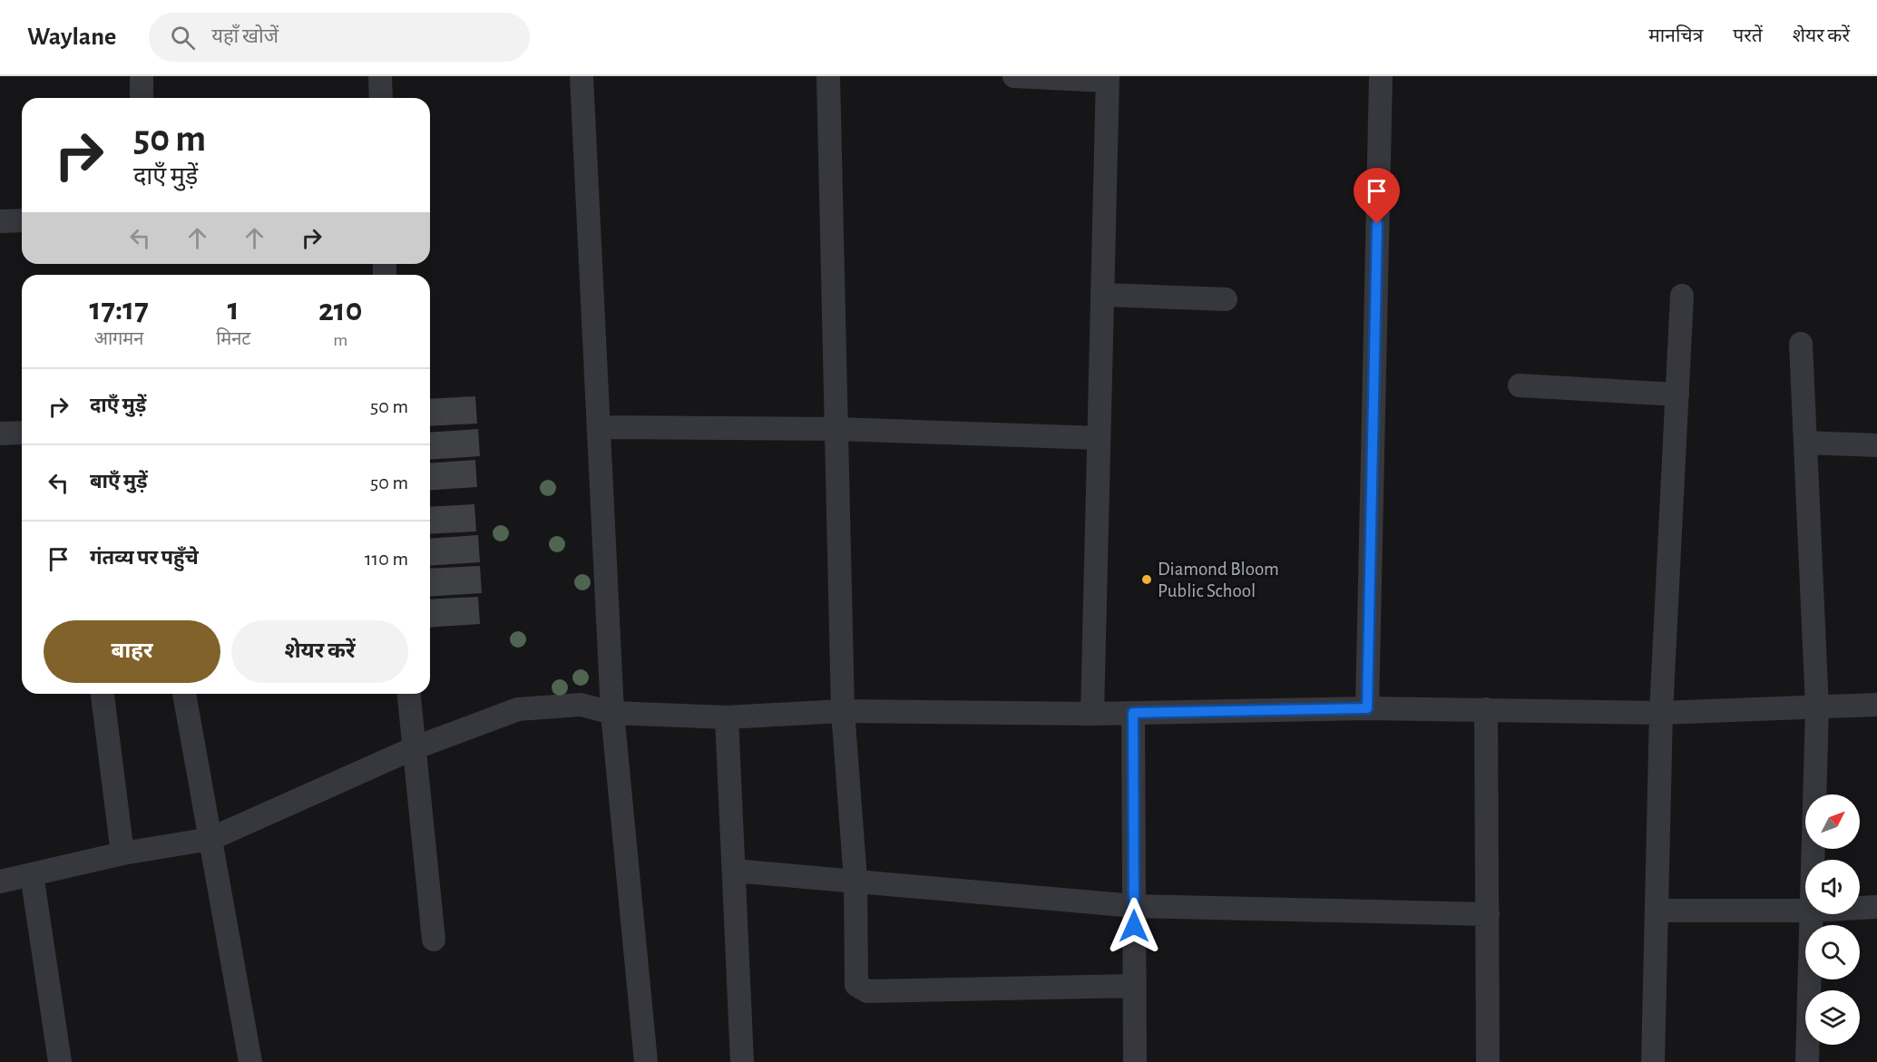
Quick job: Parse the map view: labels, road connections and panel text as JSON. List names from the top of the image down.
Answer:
{
  "places": ["Diamond Bloom Public School"],
  "north": "top right",
  "page": {
    "header": "Waylane",
    "search": "यहाँ खोजें",
    "nav": ["मानचित्र", "परतें", "शेयर करें"],
    "turn": ["50 m", "दाएँ मुड़ें"],
    "eta": [
      "17:17",
      "आगमन",
      "1",
      "मिनट",
      "210",
      "m"
    ],
    "list": [
      {
        "name": "दाएँ मुड़ें",
        "value": "50 m"
      },
      {
        "name": "बाएँ मुड़ें",
        "value": "50 m"
      },
      {
        "name": "गंतव्य पर पहुँचे",
        "value": "110 m"
      }
    ],
    "buttons": ["बाहर", "शेयर करें"]
  }
}
